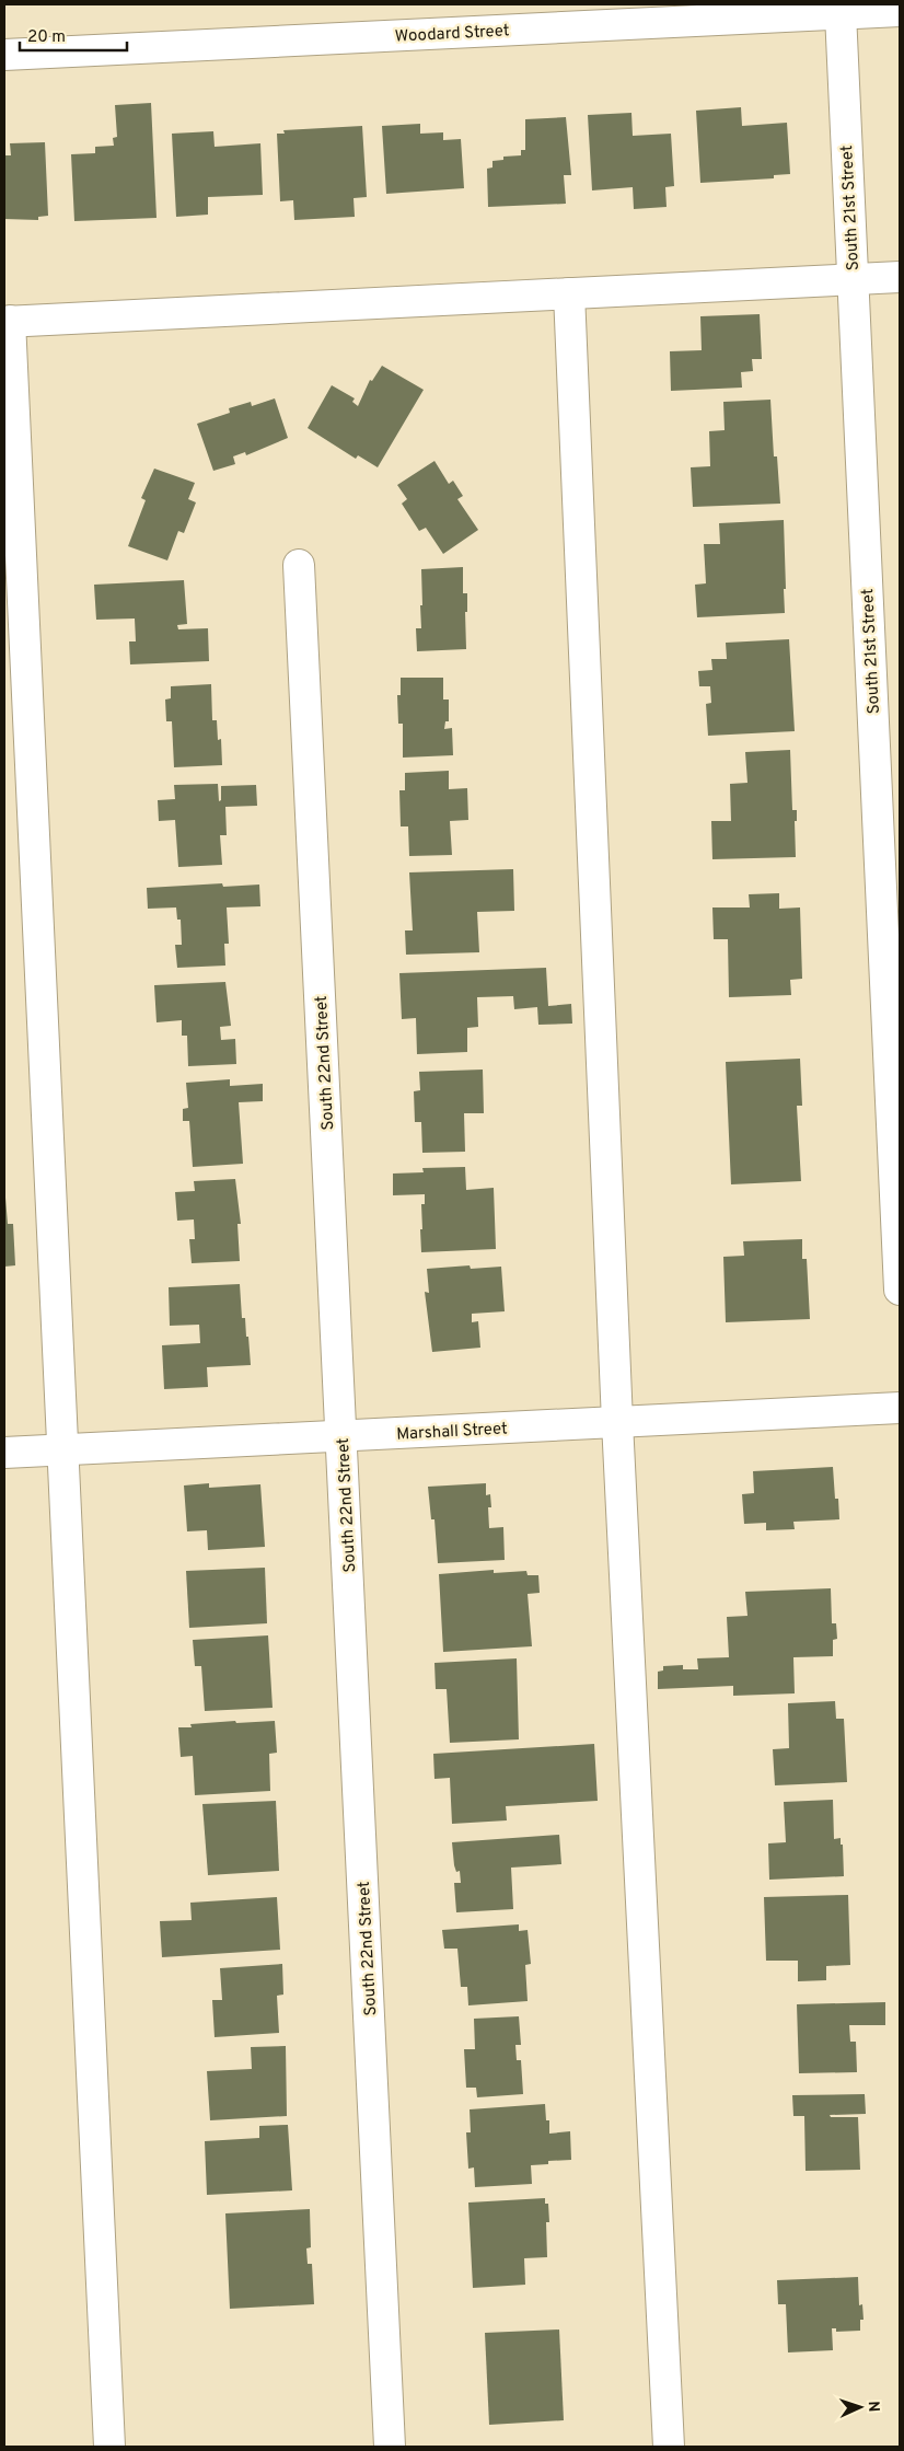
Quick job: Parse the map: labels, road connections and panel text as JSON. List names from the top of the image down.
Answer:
{
  "streets": {
    "street": [
      "Woodard Street",
      "South 21st Street",
      "South 22nd Street",
      "Marshall Street"
    ]
  },
  "crossings": [
    ["Woodard Street", "South 21st Street"],
    ["South 22nd Street", "Marshall Street"]
  ],
  "scale_bar": "20 m",
  "north": "right"
}
